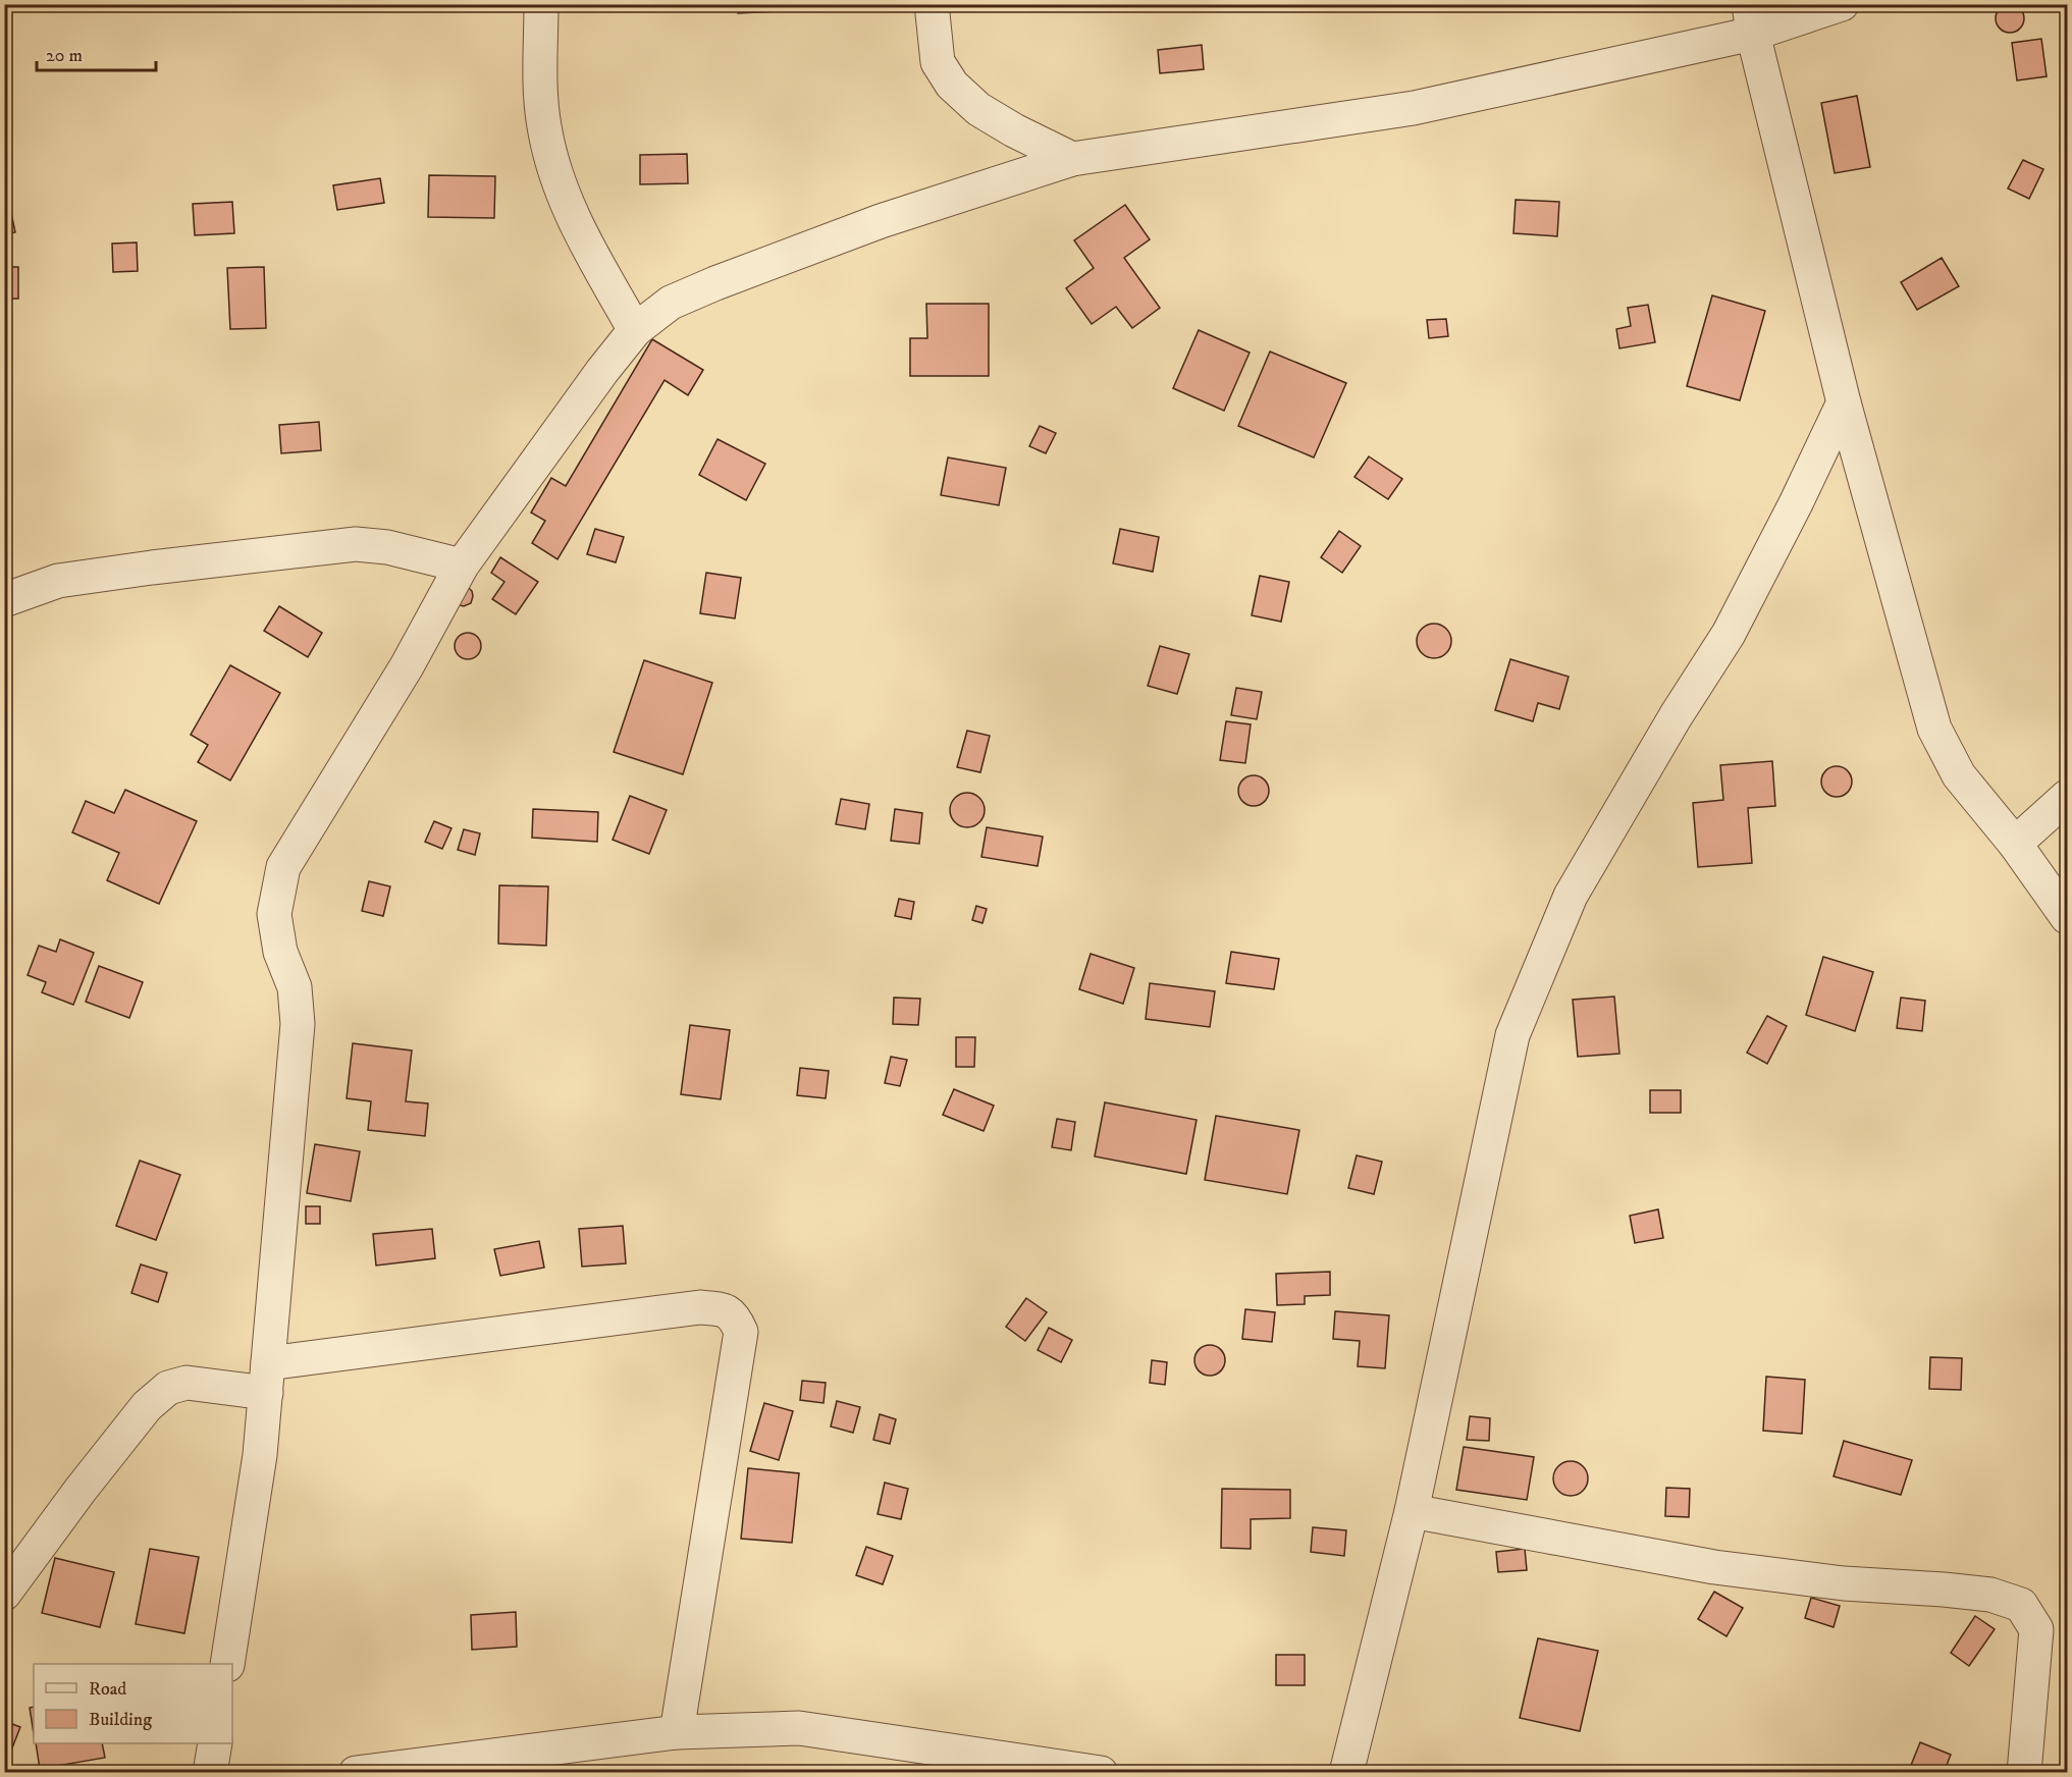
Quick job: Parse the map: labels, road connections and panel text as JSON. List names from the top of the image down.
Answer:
{
  "legend": ["Road", "Building"],
  "scale_bar": "20 m"
}
